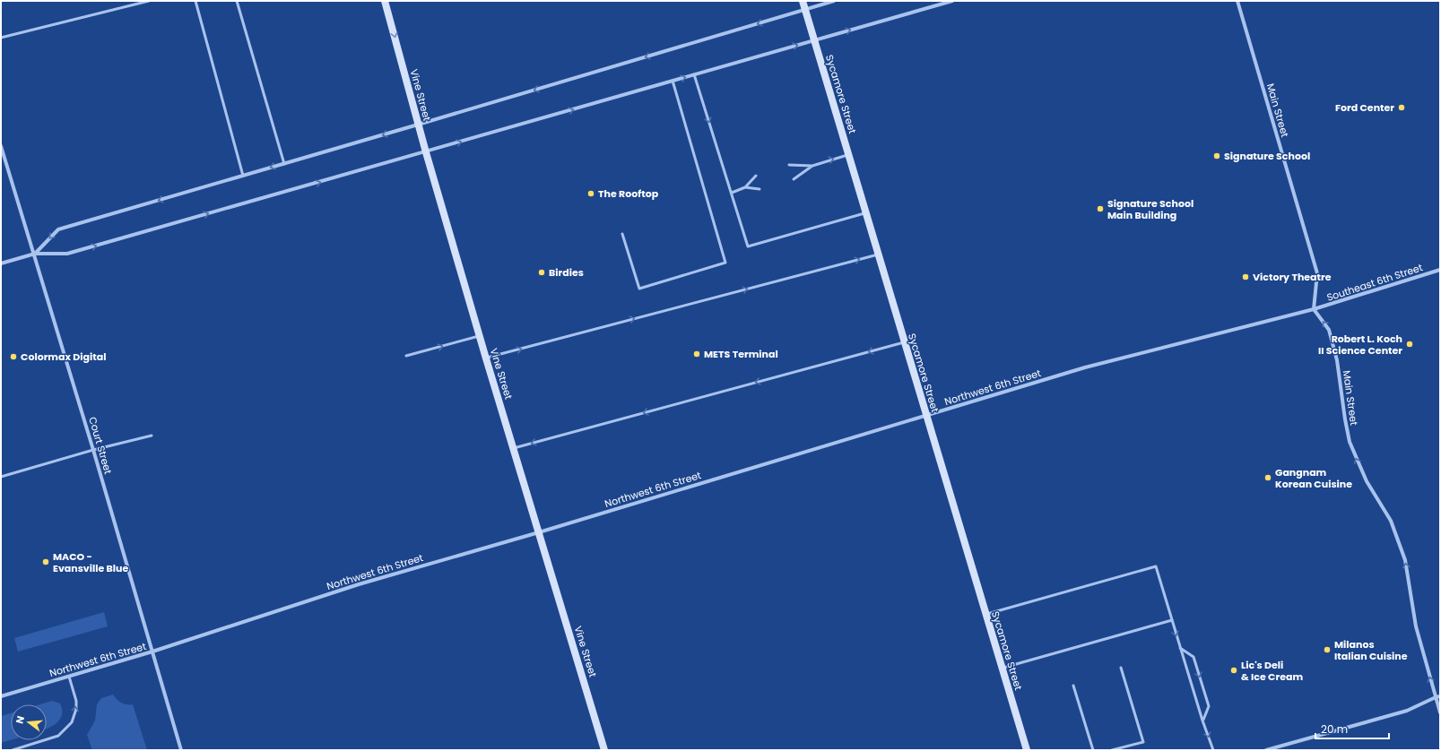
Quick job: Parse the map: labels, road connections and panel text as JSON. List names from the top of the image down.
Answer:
{
  "streets": {
    "main road": ["Sycamore Street", "Vine Street"],
    "street": [
      "Main Street",
      "Southeast 6th Street",
      "Northwest 6th Street",
      "Court Street"
    ]
  },
  "crossings": [
    ["Sycamore Street", "Northwest 6th Street"],
    ["Vine Street", "Northwest 6th Street"],
    ["Main Street", "Southeast 6th Street"],
    ["Main Street", "Northwest 6th Street"],
    ["Southeast 6th Street", "Northwest 6th Street"],
    ["Northwest 6th Street", "Court Street"]
  ],
  "one_way": ["Main Street"],
  "places": [
    "Ford Center",
    "Signature School",
    "The Rooftop",
    "Signature School Main Building",
    "Birdies",
    "Victory Theatre",
    "Robert L. Koch II Science Center",
    "METS Terminal",
    "Colormax Digital",
    "Gangnam Korean Cuisine",
    "MACO - Evansville Blue",
    "Milanos Italian Cuisine",
    "Lic's Deli & Ice Cream"
  ],
  "scale_bar": "20 m",
  "north": "left"
}
